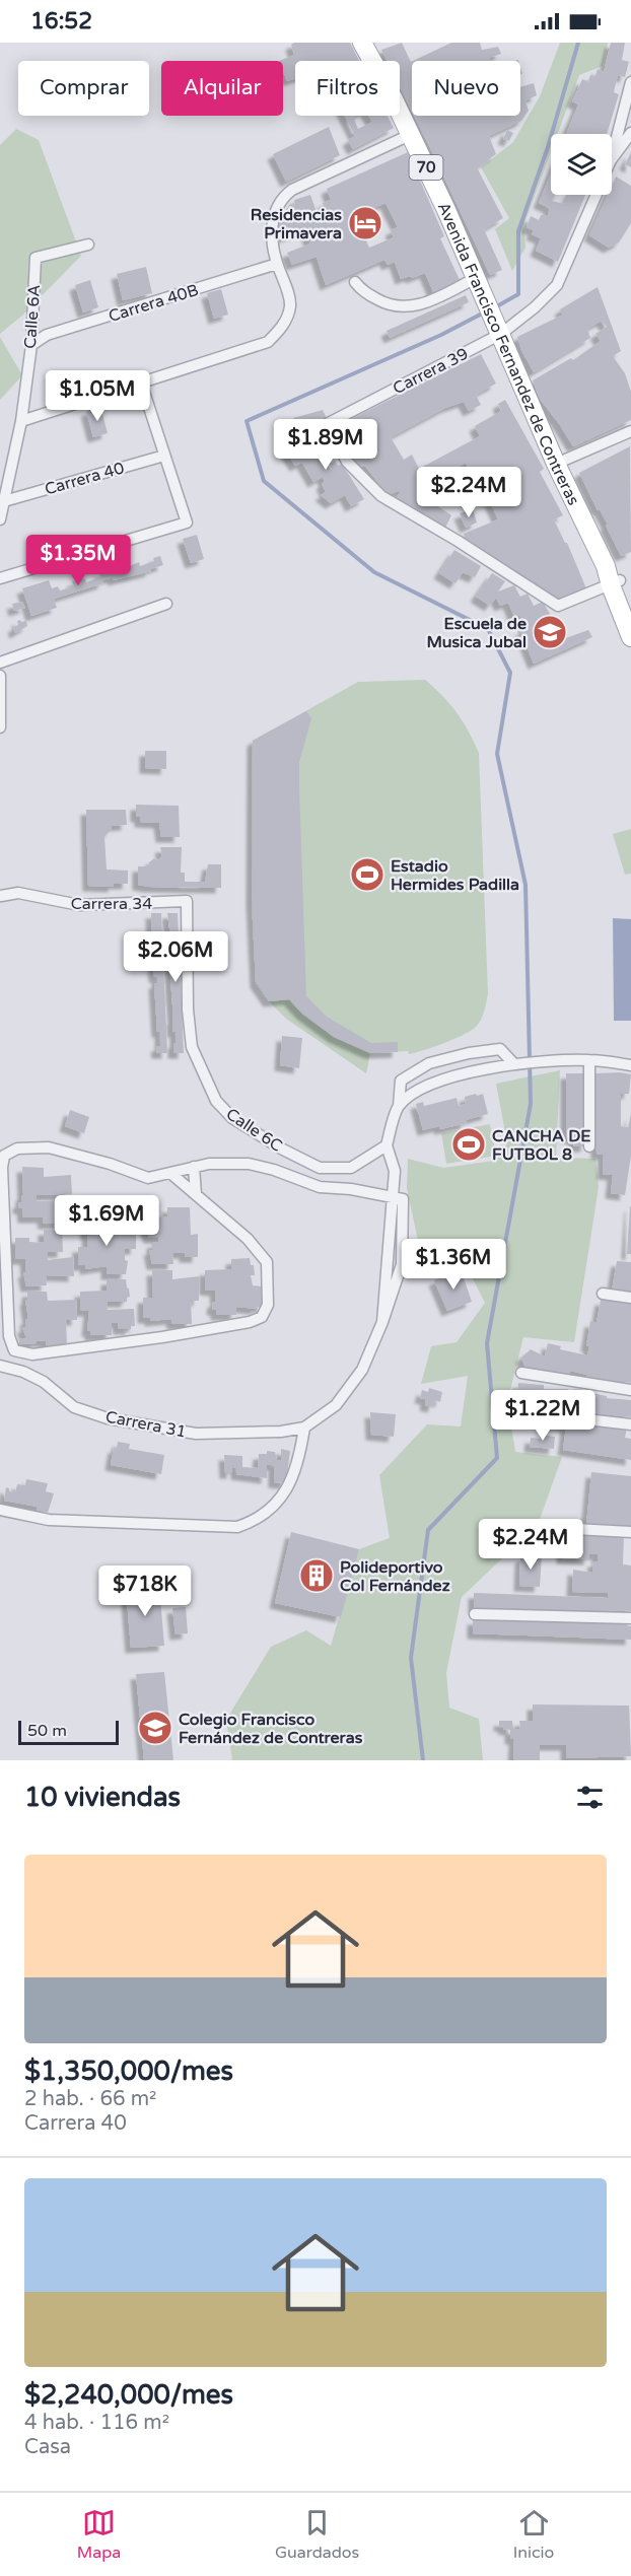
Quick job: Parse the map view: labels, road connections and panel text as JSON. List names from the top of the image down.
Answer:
{
  "streets": {
    "main road": ["70", "Avenida Francisco Fernandez de Contreras"],
    "street": [
      "Carrera 40B",
      "Calle 6A",
      "Carrera 39",
      "Carrera 40",
      "Carrera 34",
      "Calle 6C",
      "Carrera 31"
    ]
  },
  "crossings": [
    ["Carrera 40B", "Calle 6A"],
    ["Calle 6A", "Carrera 40"],
    ["Avenida Francisco Fernandez de Contreras", "Carrera 39"],
    ["Carrera 34", "Calle 6C"]
  ],
  "places": {
    "hotel": ["Residencias Primavera"],
    "school or university": ["Escuela de Musica Jubal", "Colegio Francisco Fernández de Contreras"],
    "sports": ["Estadio Hermides Padilla", "CANCHA DE FUTBOL 8"],
    "building": ["Polideportivo Col Fernández"]
  },
  "scale_bar": "50 m",
  "page": {
    "status": "16:52",
    "chip": [
      "Comprar",
      "Alquilar",
      "Filtros",
      "Nuevo"
    ],
    "price": [
      "$1.05M",
      "$1.89M",
      "$2.24M",
      "$1.35M",
      "$2.06M",
      "$1.69M",
      "$1.36M",
      "$1.22M",
      "$2.24M",
      "$718K"
    ],
    "scale": "50 m",
    "heading": "10 viviendas",
    "list": [
      {
        "name": "$1,350,000/mes",
        "note": "2 hab. · 66 m² · Carrera 40"
      },
      {
        "name": "$2,240,000/mes",
        "note": "4 hab. · 116 m² · Casa"
      }
    ],
    "tabs": ["Mapa", "Guardados", "Inicio"]
  }
}
